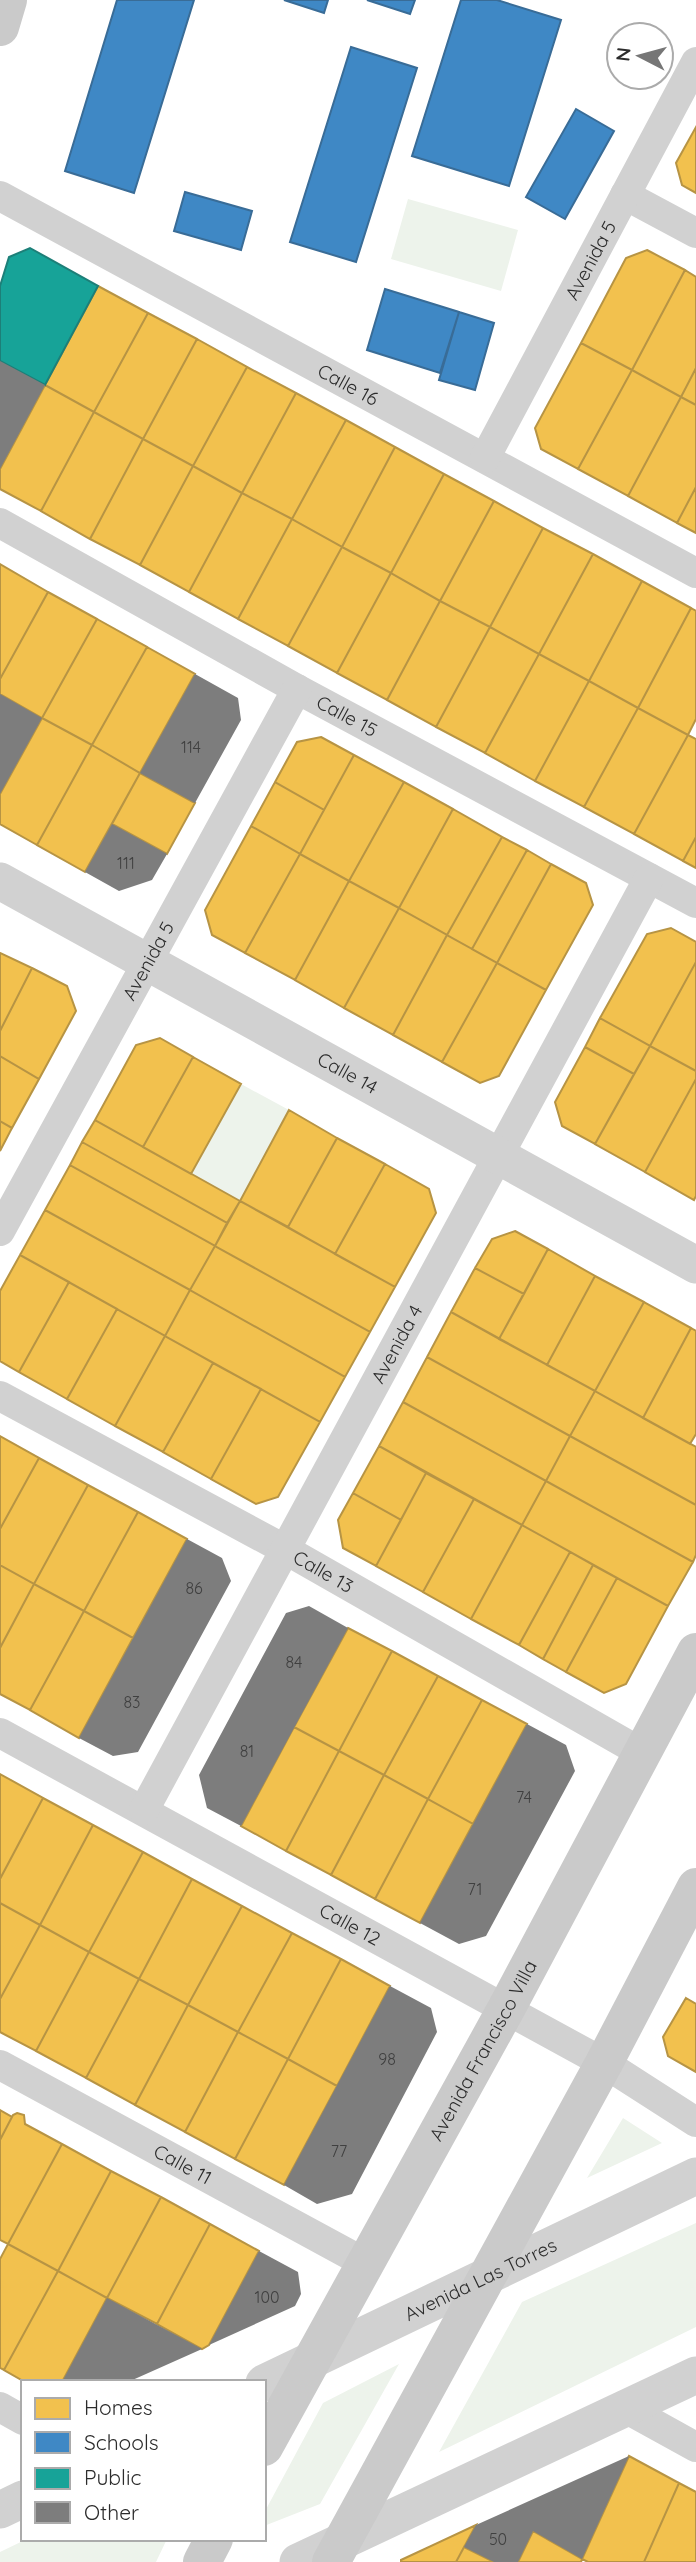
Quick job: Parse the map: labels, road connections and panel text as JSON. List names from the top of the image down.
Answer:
{
  "streets": {
    "main road": ["Avenida Francisco Villa"],
    "street": [
      "Avenida 5",
      "Calle 16",
      "Calle 15",
      "Calle 14",
      "Avenida 4",
      "Calle 13",
      "Calle 12",
      "Calle 11",
      "Avenida Las Torres"
    ]
  },
  "crossings": [
    ["Avenida 5", "Calle 16"],
    ["Avenida 5", "Calle 15"],
    ["Avenida 5", "Calle 14"],
    ["Calle 15", "Avenida 4"],
    ["Calle 14", "Avenida 4"],
    ["Avenida 4", "Calle 13"],
    ["Avenida 4", "Calle 12"],
    ["Calle 13", "Avenida Francisco Villa"],
    ["Calle 12", "Avenida Francisco Villa"],
    ["Avenida Francisco Villa", "Calle 11"],
    ["Avenida Francisco Villa", "Avenida Las Torres"]
  ],
  "house_numbers": [
    "114",
    "111",
    "86",
    "84",
    "83",
    "81",
    "74",
    "71",
    "98",
    "77",
    "100",
    "50"
  ],
  "legend": [
    "Homes",
    "Schools",
    "Public",
    "Other"
  ],
  "north": "left"
}
